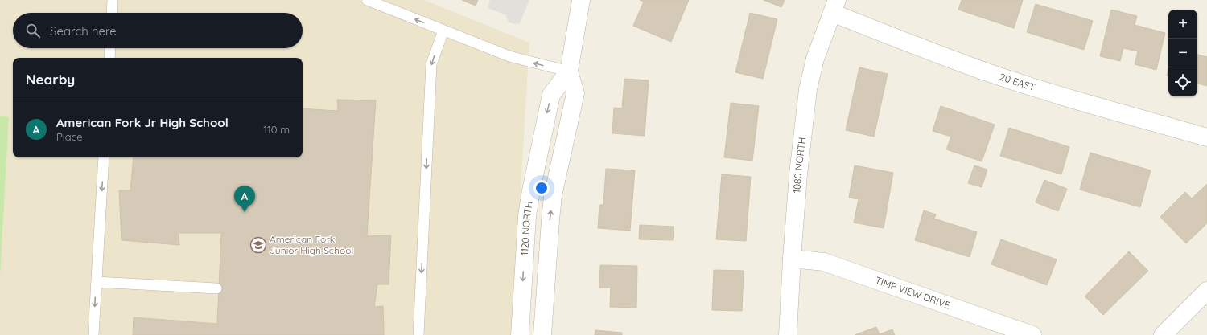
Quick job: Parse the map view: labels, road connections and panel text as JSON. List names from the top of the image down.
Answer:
{
  "streets": {
    "street": [
      "20 EAST",
      "1080 NORTH",
      "1120 NORTH",
      "TIMP VIEW DRIVE"
    ]
  },
  "crossings": [
    ["20 EAST", "1080 NORTH"],
    ["1080 NORTH", "TIMP VIEW DRIVE"]
  ],
  "places": {
    "school or university": ["American Fork Junior High School"]
  },
  "page": {
    "map_buttons": ["+", "−"],
    "search": "Search here",
    "heading": "Nearby",
    "list": [
      {
        "mark": "A",
        "name": "American Fork Jr High School",
        "note": "Place",
        "value": "110 m"
      }
    ],
    "pins": "A"
  }
}
